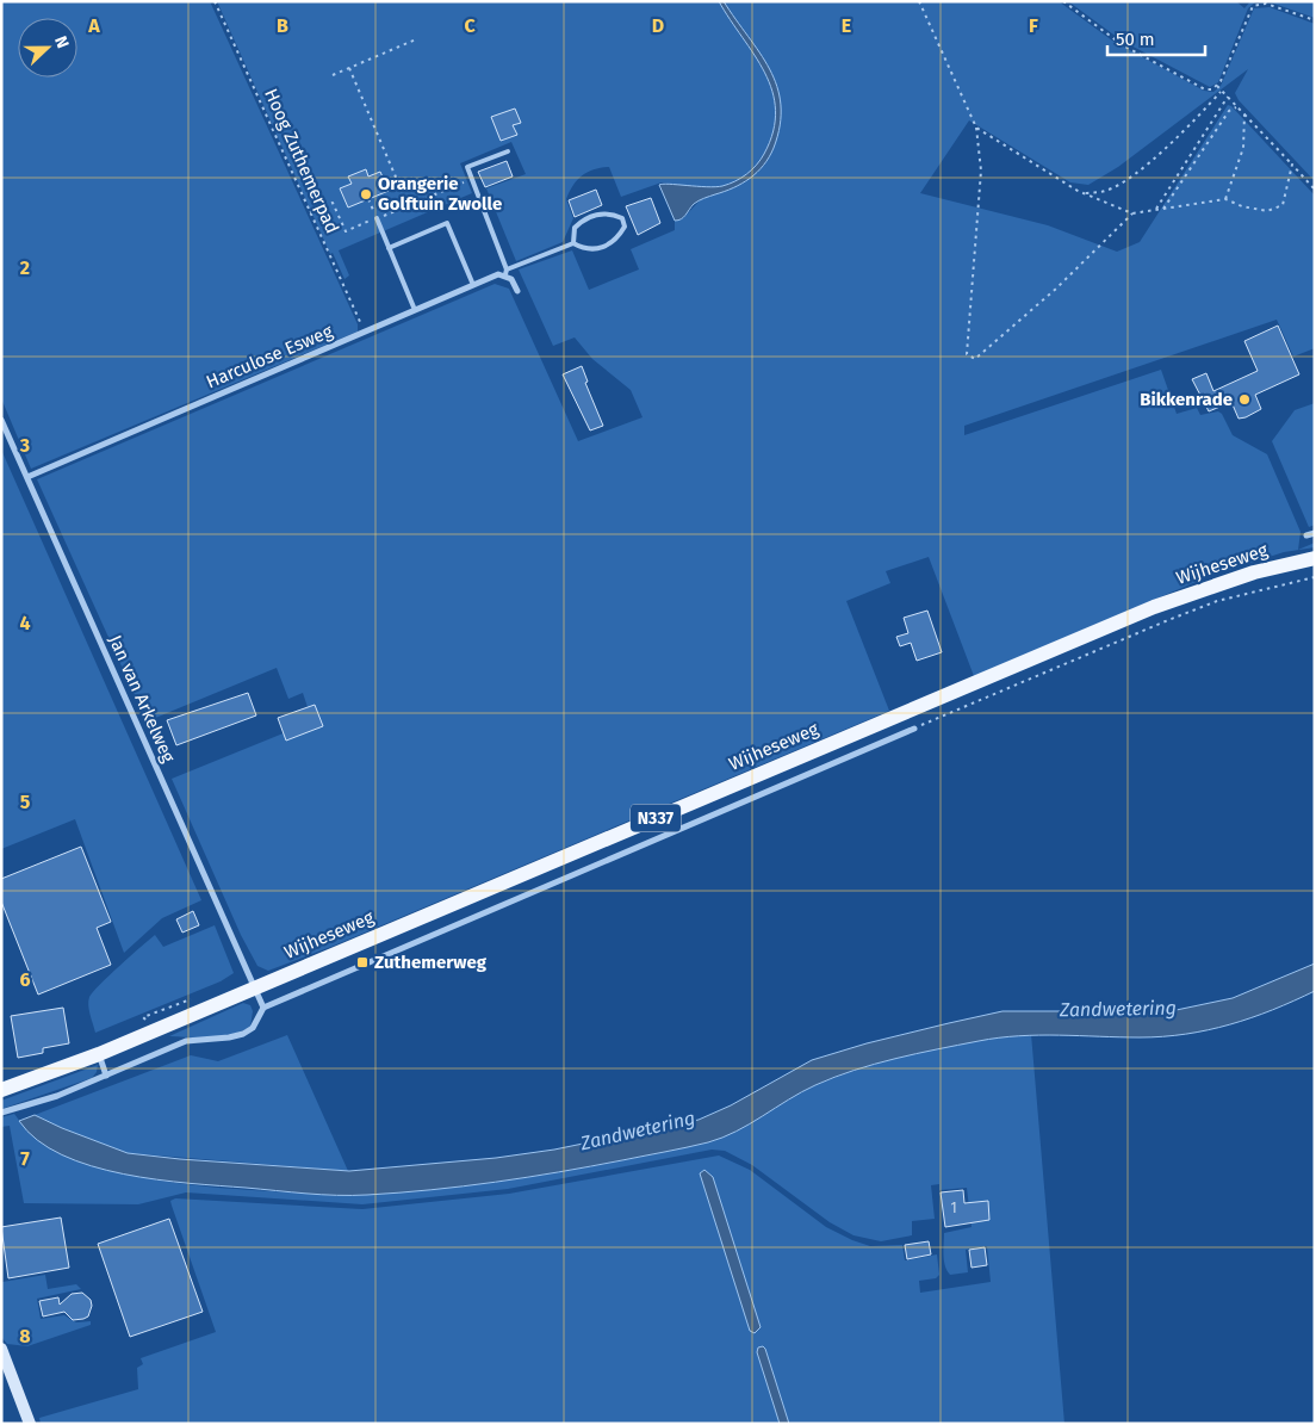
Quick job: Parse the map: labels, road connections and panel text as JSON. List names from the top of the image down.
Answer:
{
  "streets": {
    "main road": ["Wijheseweg", "N337"],
    "street": ["Harculose Esweg", "Jan van Arkelweg"],
    "path": ["Hoog Zuthemerpad"]
  },
  "crossings": [
    ["Hoog Zuthemerpad", "Harculose Esweg"],
    ["Harculose Esweg", "Jan van Arkelweg"],
    ["Wijheseweg", "Jan van Arkelweg"]
  ],
  "water": ["Zandwetering"],
  "places": {
    "other": ["Orangerie Golftuin Zwolle", "Bikkenrade"],
    "transit": ["Zuthemerweg"]
  },
  "house_numbers": ["1"],
  "scale_bar": "50 m",
  "north": "right",
  "grid": {
    "columns": [
      "A",
      "B",
      "C",
      "D",
      "E",
      "F"
    ],
    "rows": [
      "2",
      "3",
      "4",
      "5",
      "6",
      "7",
      "8"
    ]
  }
}
